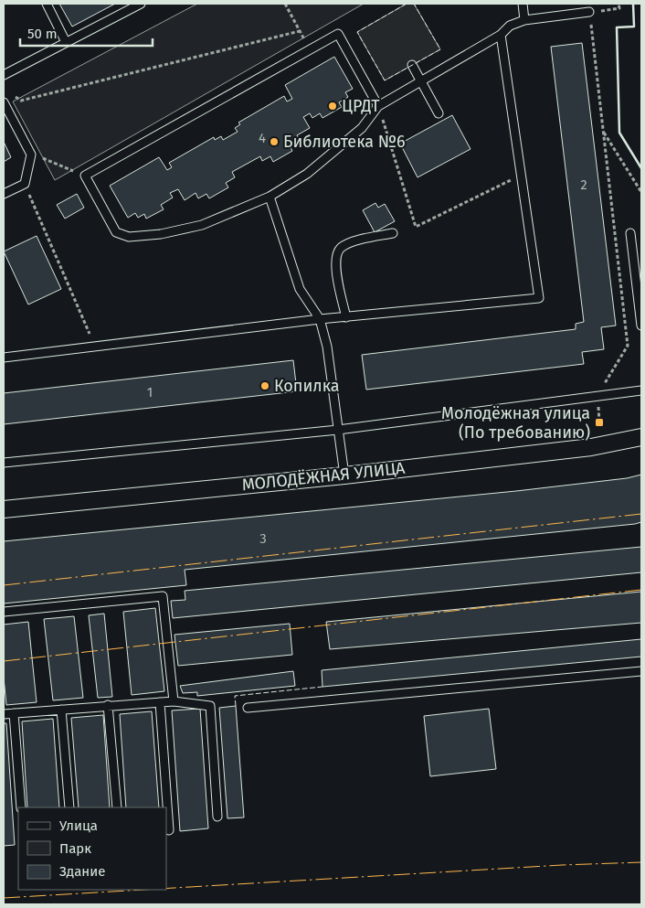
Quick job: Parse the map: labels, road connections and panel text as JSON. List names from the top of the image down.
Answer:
{
  "streets": {
    "street": ["МОЛОДЁЖНАЯ УЛИЦА"]
  },
  "places": {
    "other": ["ЦРДТ", "Библиотека №6", "Копилка"],
    "transit": ["Молодёжная улица (По требованию)"]
  },
  "house_numbers": [
    "4",
    "2",
    "1",
    "3"
  ],
  "legend": ["Улица", "Парк", "Здание"],
  "scale_bar": "50 m"
}
